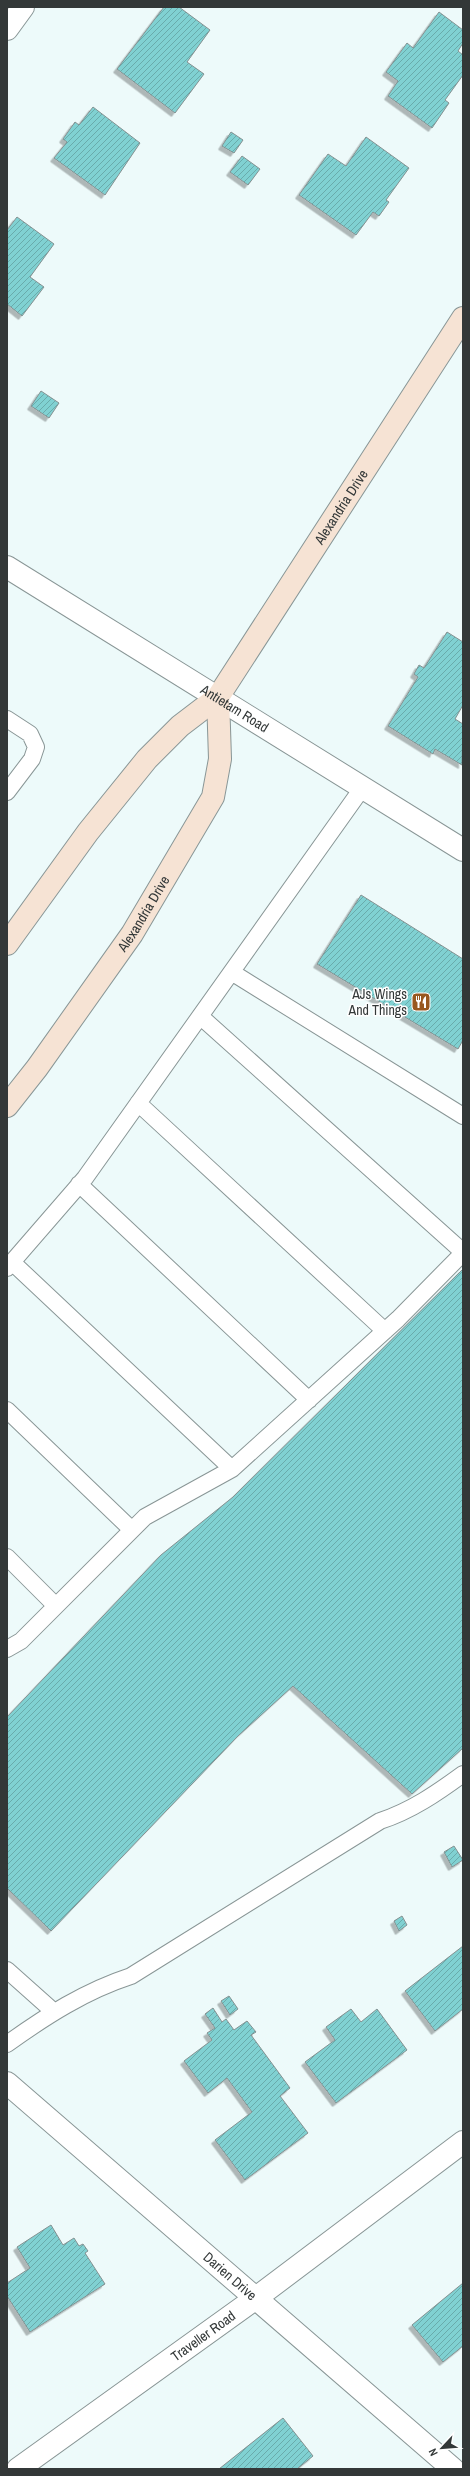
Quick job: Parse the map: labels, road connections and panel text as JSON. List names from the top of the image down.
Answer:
{
  "streets": {
    "main road": ["Alexandria Drive"],
    "street": ["Antietam Road", "Darien Drive", "Traveller Road"]
  },
  "crossings": [
    ["Alexandria Drive", "Antietam Road"],
    ["Darien Drive", "Traveller Road"]
  ],
  "places": {
    "restaurant": ["AJs Wings And Things"]
  },
  "north": "bottom left"
}
